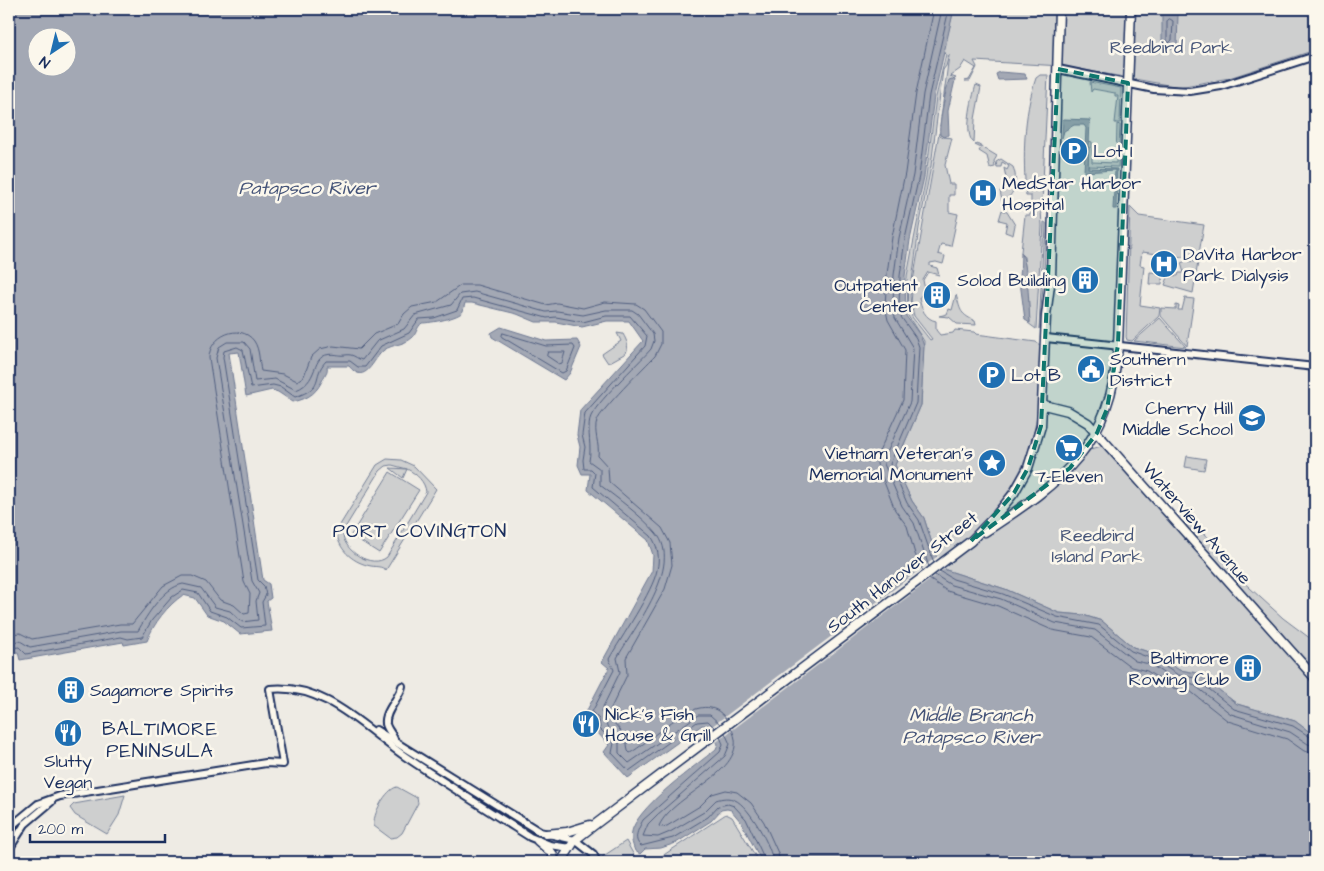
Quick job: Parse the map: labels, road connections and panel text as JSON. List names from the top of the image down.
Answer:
{
  "streets": {
    "main road": ["Waterview Avenue", "South Hanover Street"]
  },
  "crossings": [
    ["Waterview Avenue", "South Hanover Street"]
  ],
  "districts": ["PORT COVINGTON", "BALTIMORE PENINSULA"],
  "water": ["Patapsco River", "Middle Branch Patapsco River"],
  "parks": ["Reedbird Park", "Reedbird Island Park"],
  "places": {
    "parking": ["Lot I", "Lot B"],
    "hospital": ["MedStar Harbor Hospital", "DaVita Harbor Park Dialysis"],
    "building": [
      "Solod Building",
      "Outpatient Center",
      "Baltimore Rowing Club",
      "Sagamore Spirits"
    ],
    "public building": ["Southern District"],
    "school or university": ["Cherry Hill Middle School"],
    "supermarket": ["7-Eleven"],
    "place": ["Vietnam Veteran's Memorial Monument"],
    "restaurant": ["Nick's Fish House & Grill", "Slutty Vegan"]
  },
  "scale_bar": "200 m",
  "north": "bottom left"
}
